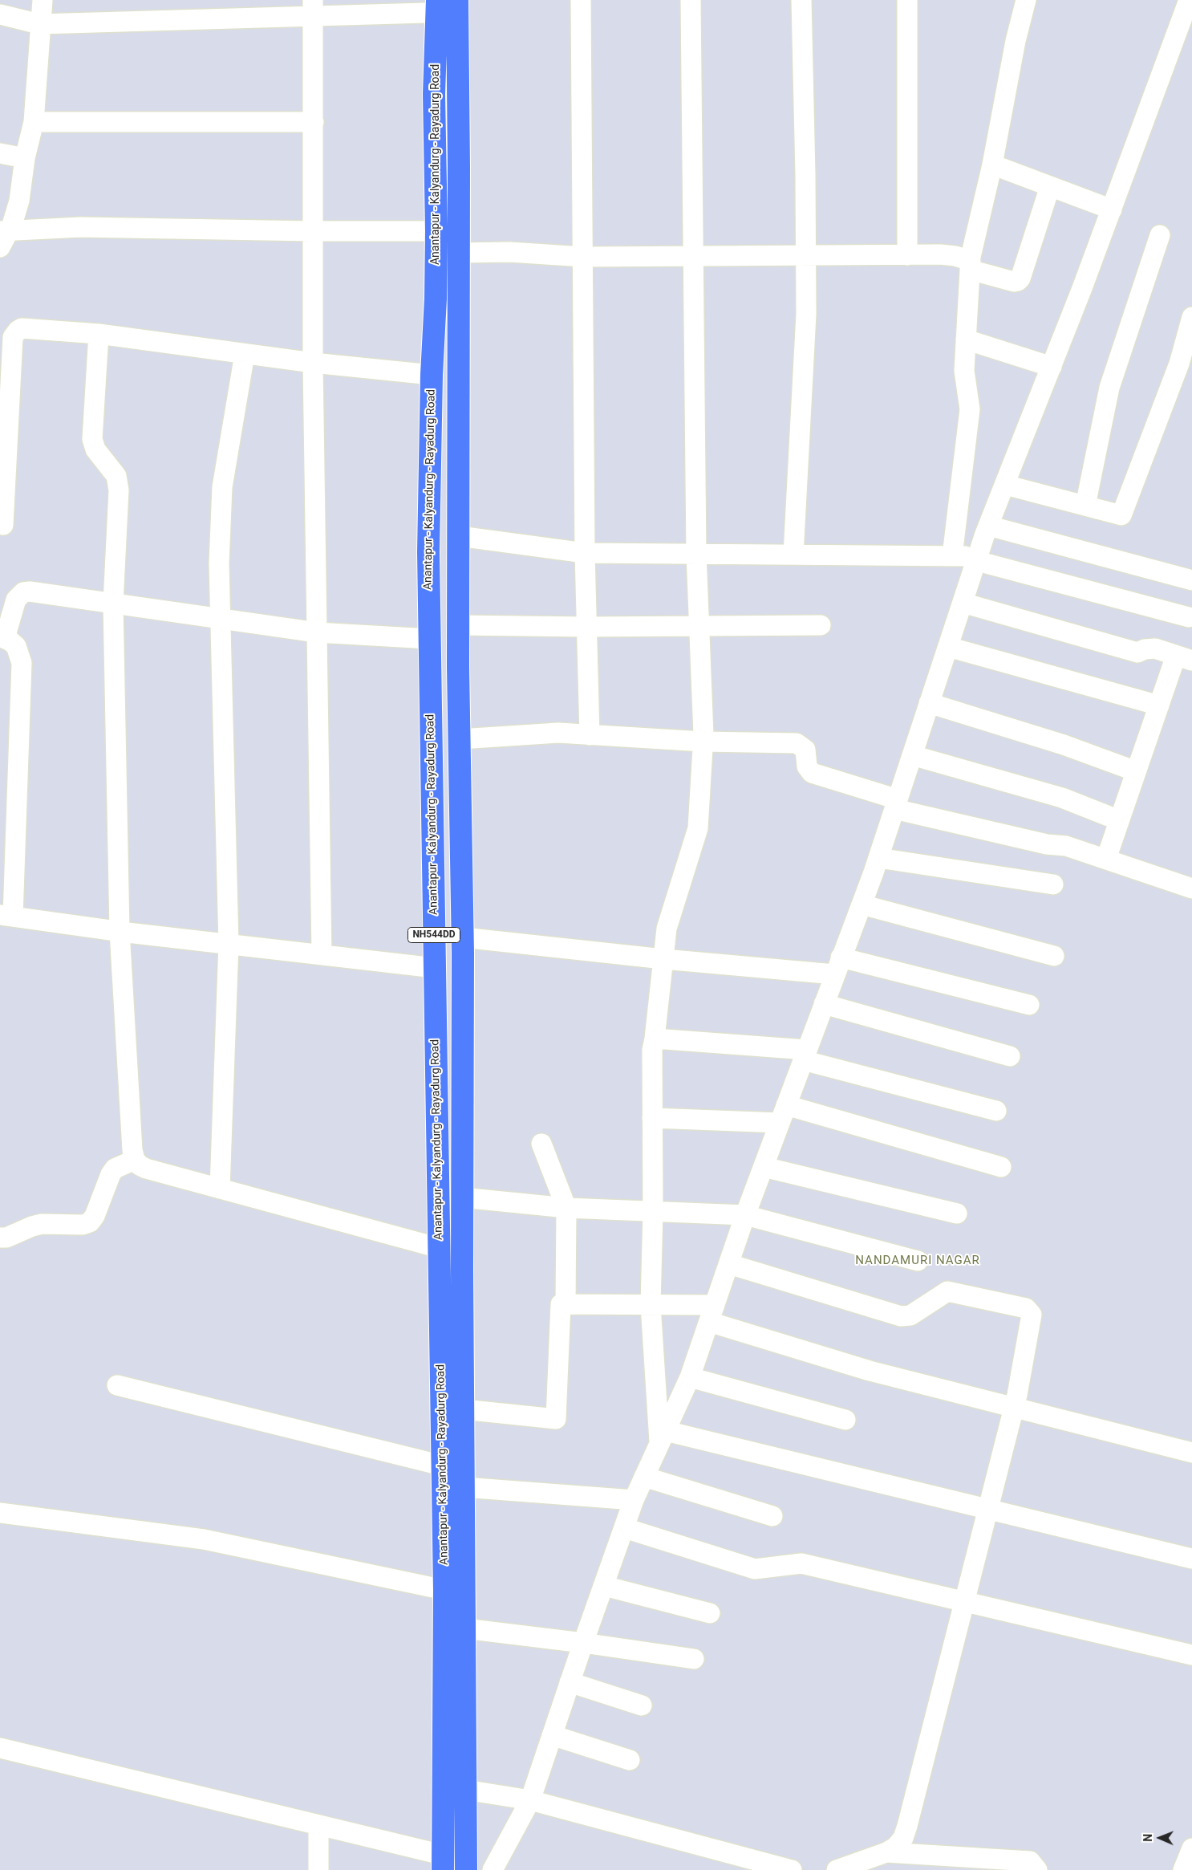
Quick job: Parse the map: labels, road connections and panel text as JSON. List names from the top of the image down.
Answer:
{
  "streets": {
    "highway": ["Anantapur - Kalyandurg - Rayadurg Road", "NH544DD"]
  },
  "districts": ["NANDAMURI NAGAR"],
  "north": "left"
}
